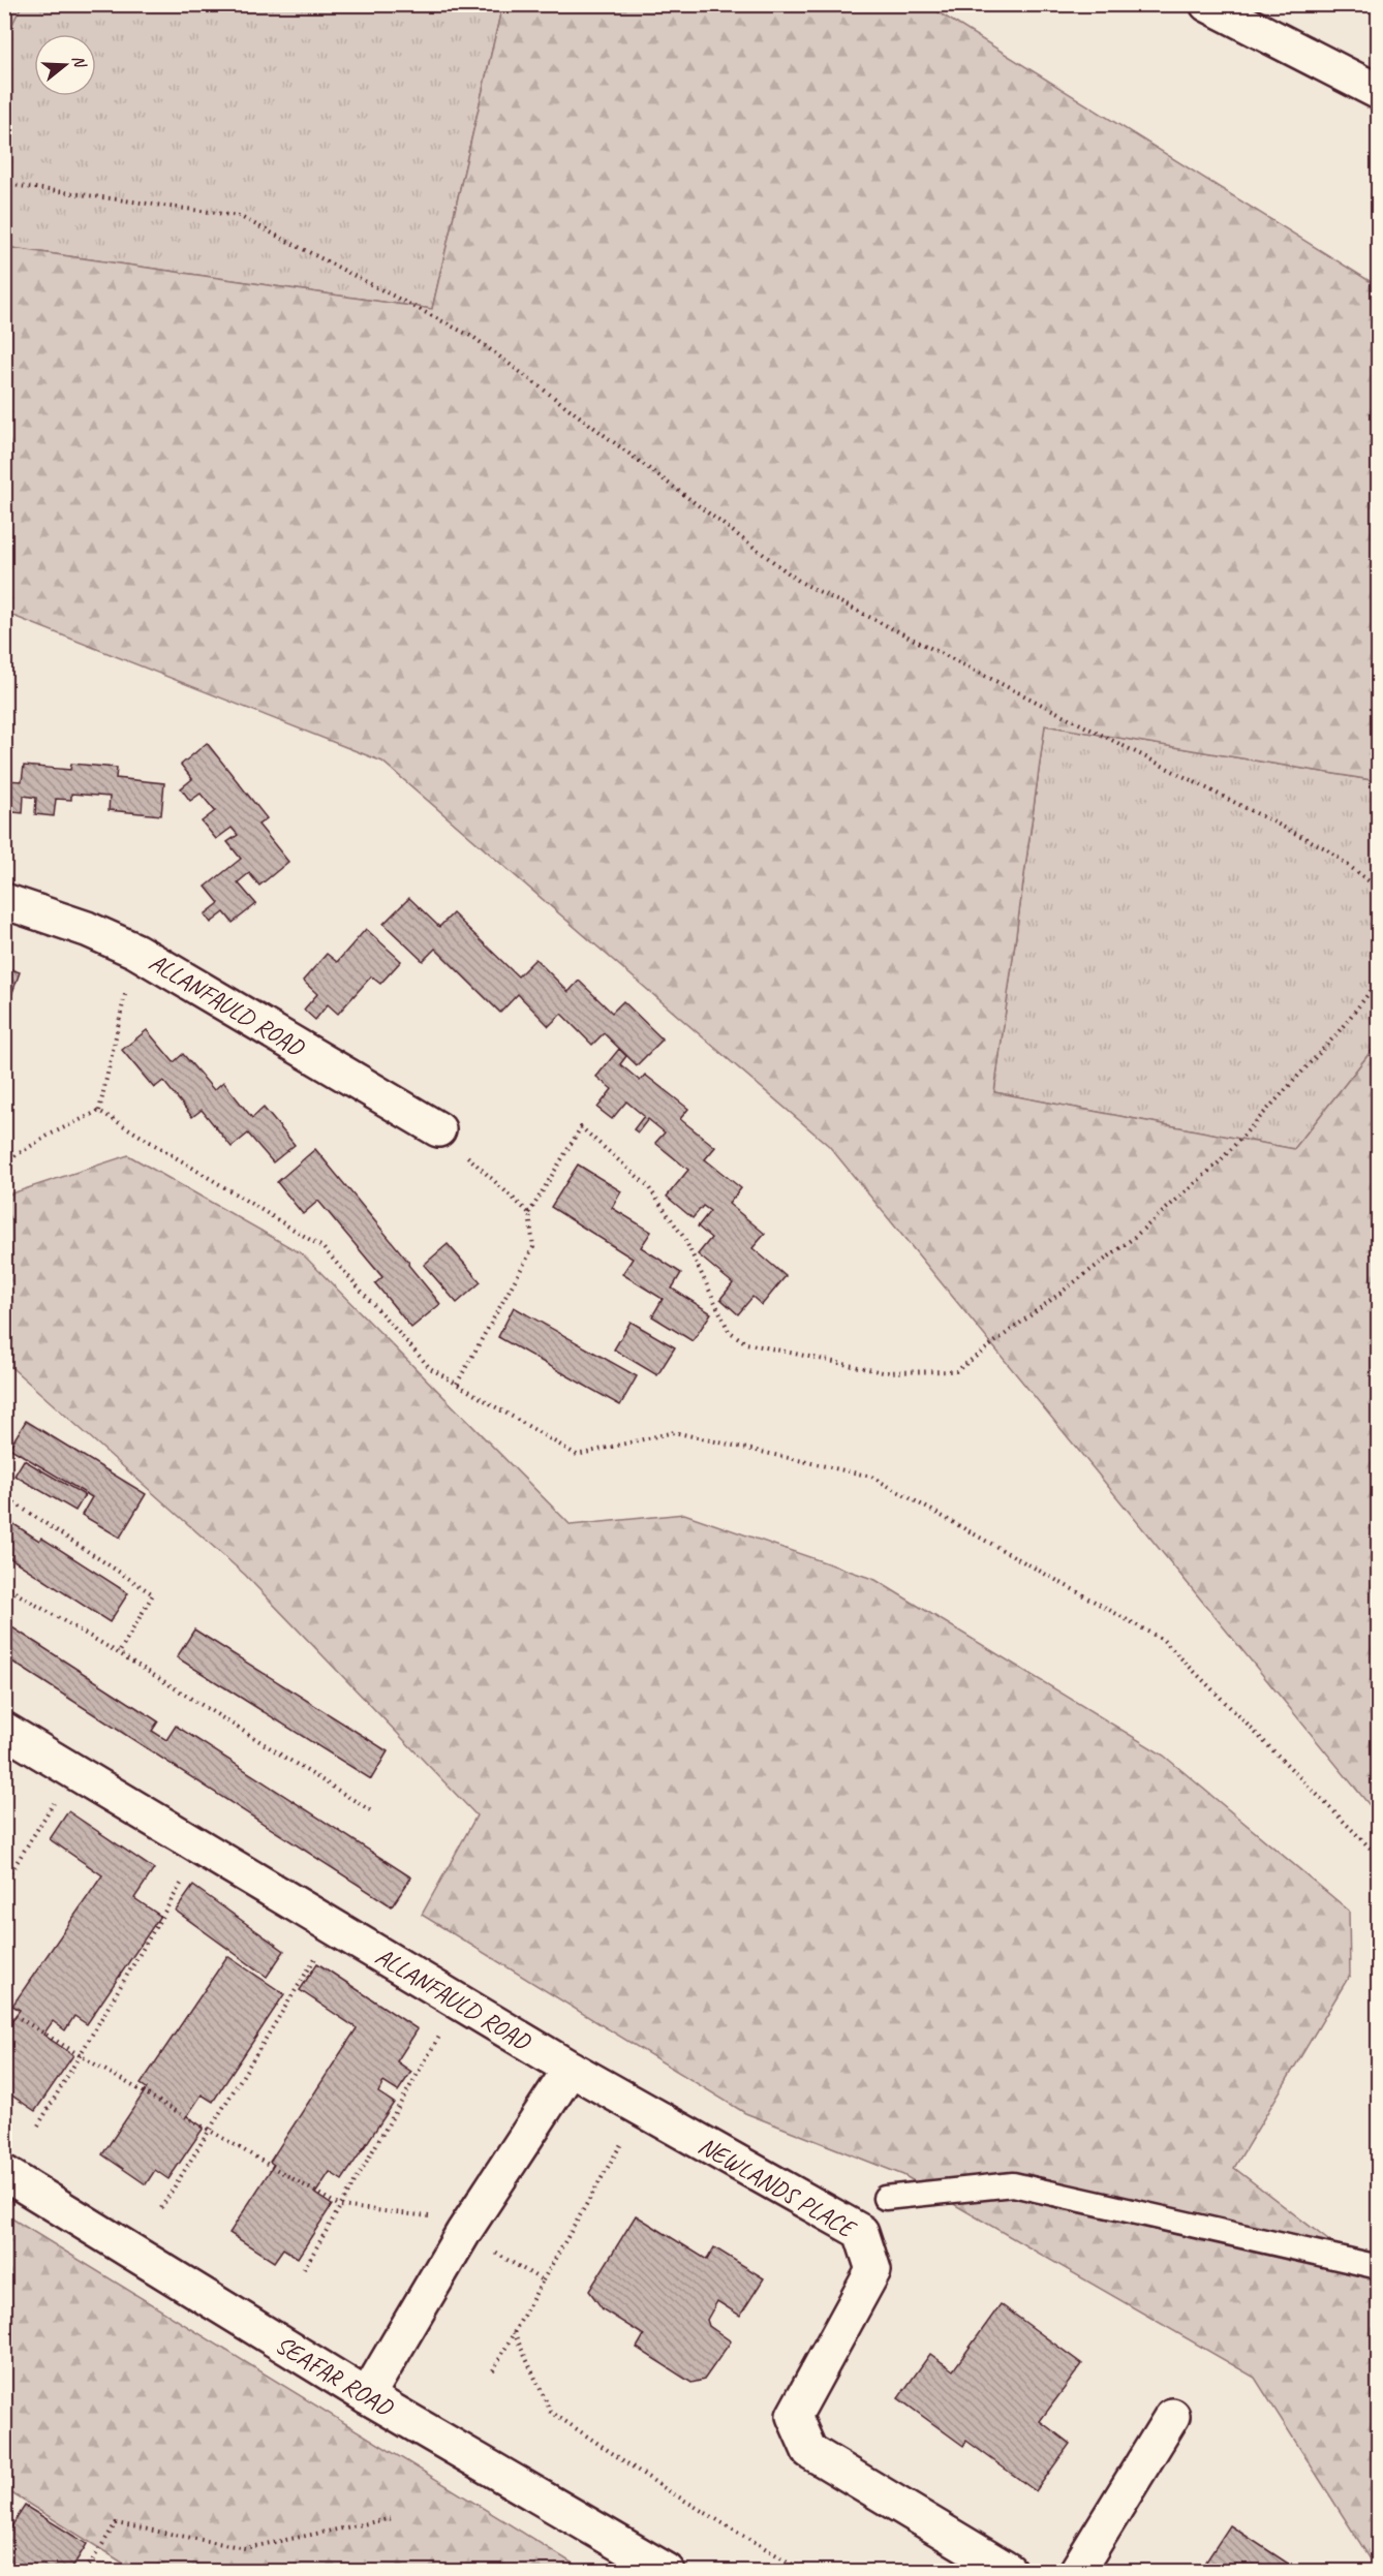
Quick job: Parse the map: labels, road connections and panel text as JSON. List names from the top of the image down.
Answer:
{
  "streets": {
    "street": ["ALLANFAULD ROAD", "NEWLANDS PLACE", "SEAFAR ROAD"]
  },
  "crossings": [
    ["ALLANFAULD ROAD", "NEWLANDS PLACE"]
  ],
  "north": "right"
}
